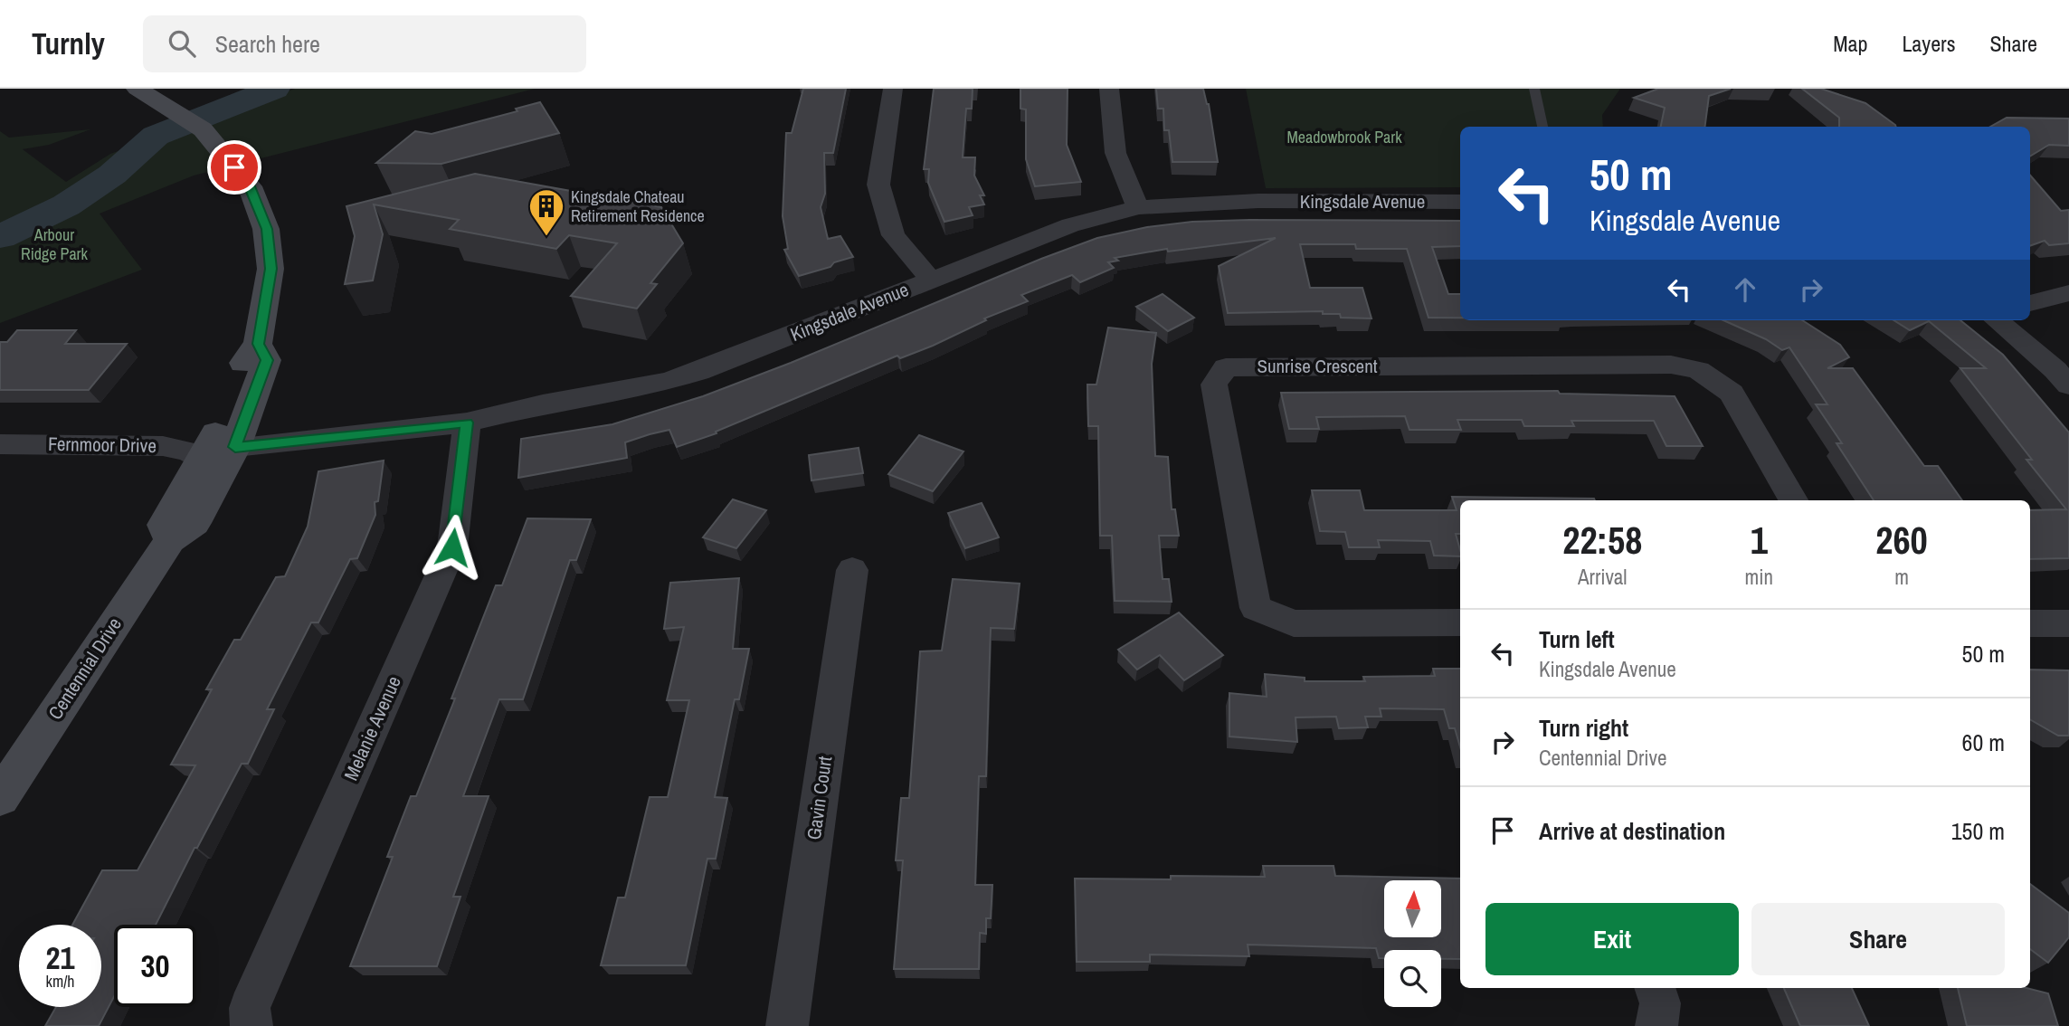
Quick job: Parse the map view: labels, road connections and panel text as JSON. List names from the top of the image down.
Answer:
{
  "streets": {
    "main road": ["Centennial Drive"],
    "street": [
      "Kingsdale Avenue",
      "Sunrise Crescent",
      "Fernmoor Drive",
      "Melanie Avenue",
      "Gavin Court"
    ]
  },
  "crossings": [
    ["Kingsdale Avenue", "Centennial Drive"],
    ["Kingsdale Avenue", "Melanie Avenue"],
    ["Fernmoor Drive", "Centennial Drive"]
  ],
  "parks": ["Meadowbrook Park", "Arbour Ridge Park"],
  "places": {
    "building": ["Kingsdale Chateau Retirement Residence"]
  },
  "north": "top",
  "page": {
    "header": "Turnly",
    "search": "Search here",
    "nav": ["Map", "Layers", "Share"],
    "turn": ["50 m", "Kingsdale Avenue"],
    "eta": [
      "22:58",
      "Arrival",
      "1",
      "min",
      "260",
      "m"
    ],
    "list": [
      {
        "name": "Turn left",
        "note": "Kingsdale Avenue",
        "value": "50 m"
      },
      {
        "name": "Turn right",
        "note": "Centennial Drive",
        "value": "60 m"
      },
      {
        "name": "Arrive at destination",
        "value": "150 m"
      }
    ],
    "buttons": ["Exit", "Share"],
    "speed": "21 km/h",
    "limit": "30"
  }
}
